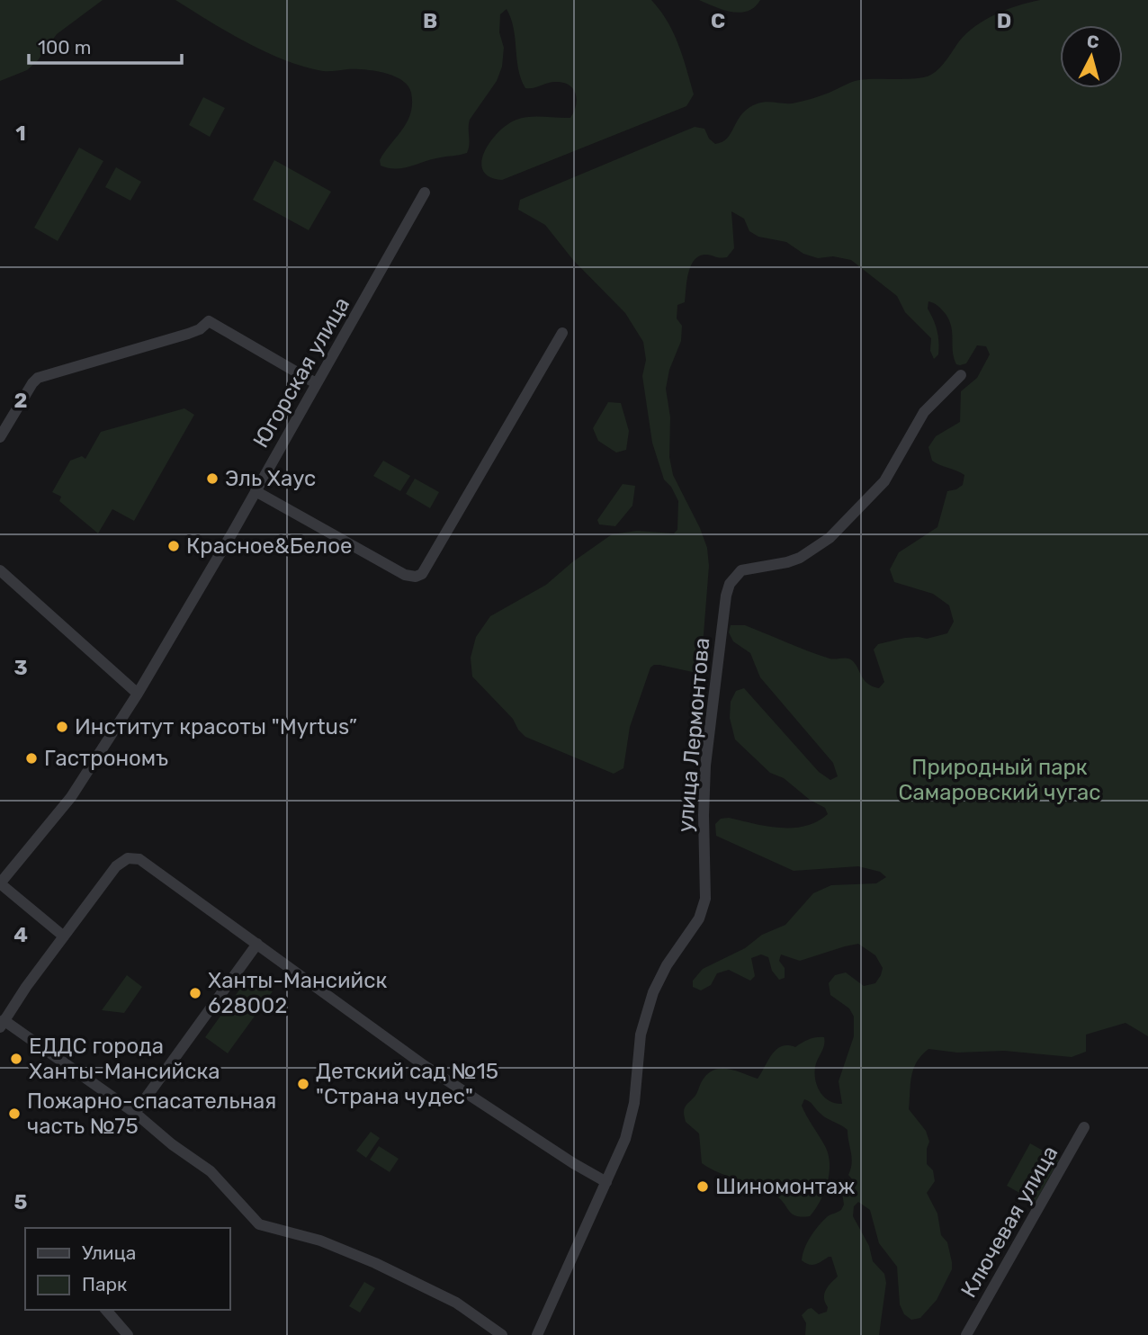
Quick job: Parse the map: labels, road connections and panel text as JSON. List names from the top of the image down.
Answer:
{
  "streets": {
    "street": ["Югорская улица", "улица Лермонтова", "Ключевая улица"]
  },
  "parks": ["Природный парк Самаровский чугас"],
  "places": [
    "Эль Хаус",
    "Красное&Белое",
    "Институт красоты \"Myrtus”",
    "Гастрономъ",
    "Ханты-Мансийск 628002",
    "ЕДДС города Ханты-Мансийска",
    "Детский сад №15 \"Страна чудес\"",
    "Пожарно-спасательная часть №75",
    "Шиномонтаж"
  ],
  "legend": ["Улица", "Парк"],
  "scale_bar": "100 m",
  "north": "top",
  "grid": {
    "columns": ["B", "C", "D"],
    "rows": [
      "1",
      "2",
      "3",
      "4",
      "5"
    ]
  }
}
